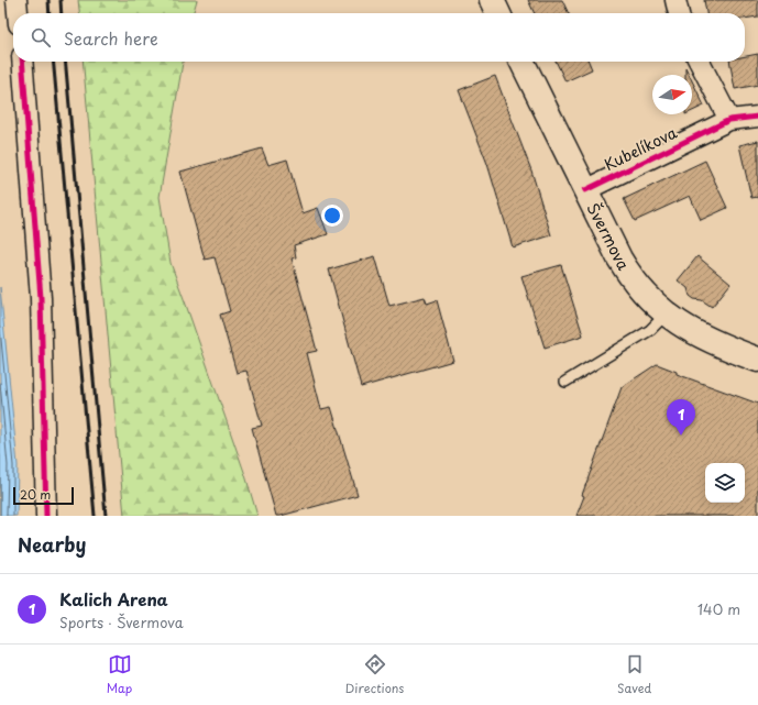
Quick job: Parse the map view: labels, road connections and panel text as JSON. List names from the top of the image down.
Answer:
{
  "streets": {
    "main road": ["Švermova"],
    "street": ["Kubelíkova"]
  },
  "crossings": [
    ["Kubelíkova", "Švermova"]
  ],
  "scale_bar": "20 m",
  "north": "right",
  "page": {
    "search": "Search here",
    "pins": "1",
    "scale": "20 m",
    "heading": "Nearby",
    "list": [
      {
        "mark": "1",
        "name": "Kalich Arena",
        "note": "Sports · Švermova",
        "value": "140 m"
      }
    ],
    "nav": ["Map", "Directions", "Saved"]
  }
}
